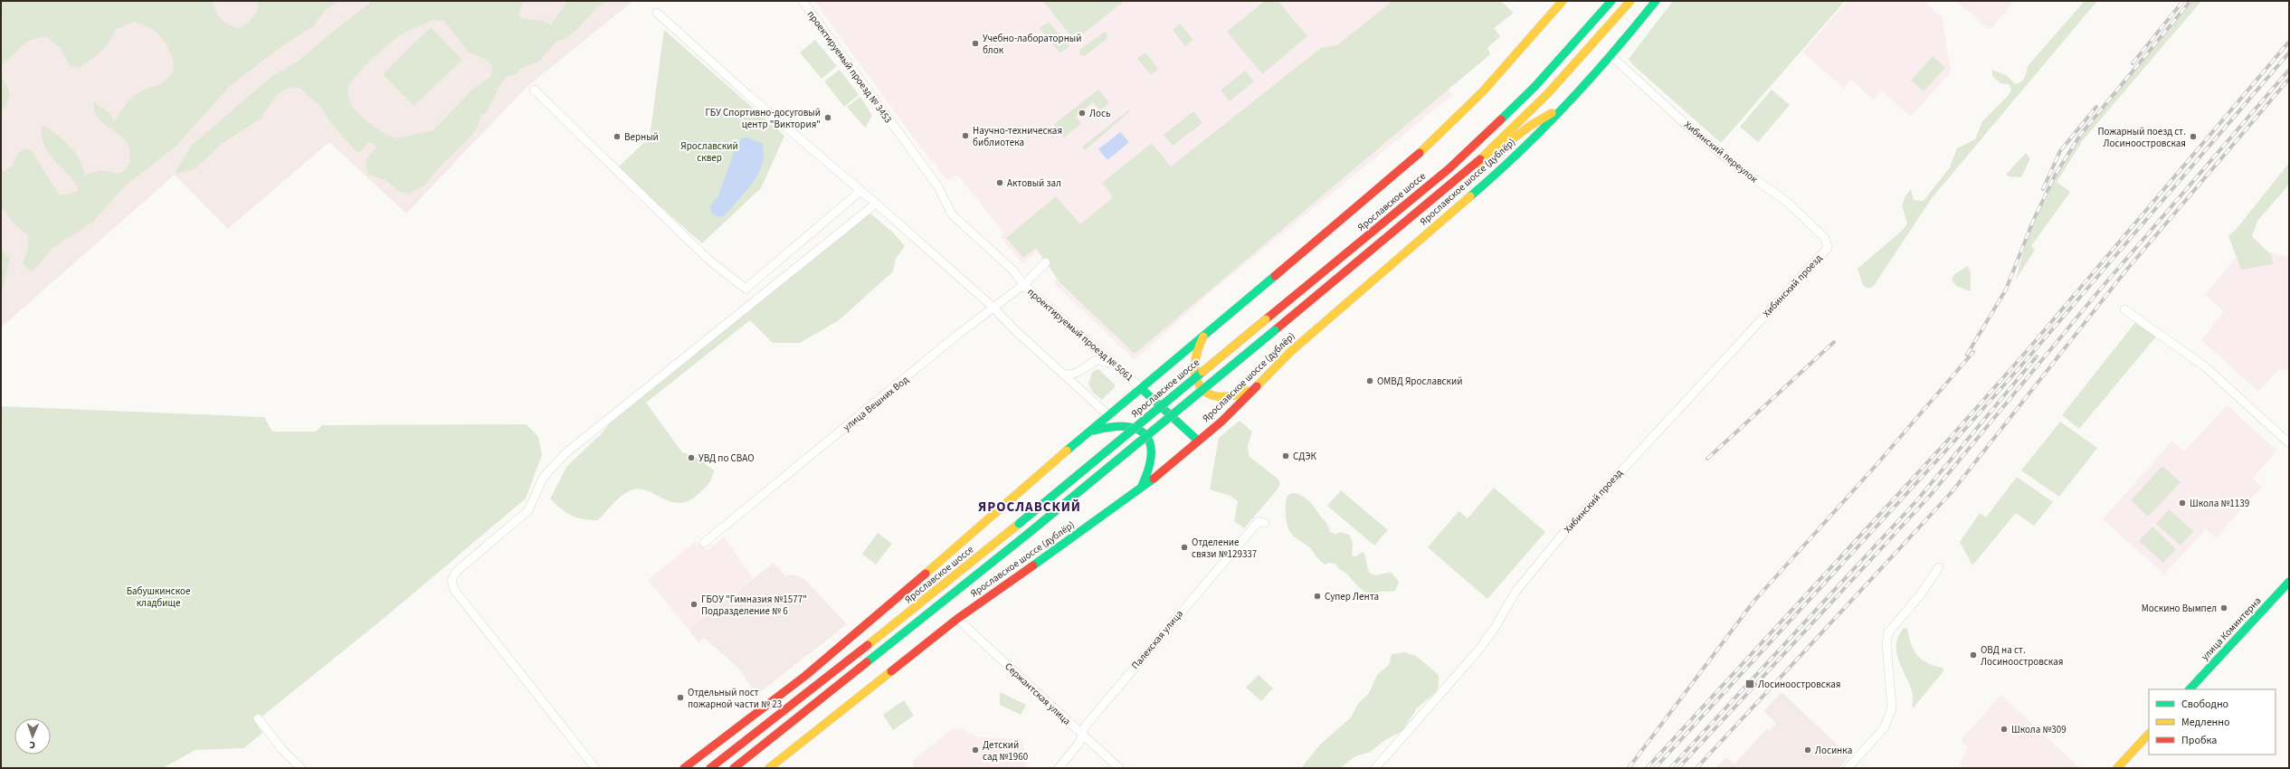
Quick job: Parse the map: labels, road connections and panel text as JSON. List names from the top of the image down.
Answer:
{
  "streets": {
    "street": [
      "проектируемый проезд № 3453",
      "Хибинский переулок",
      "Ярославское шоссе (дублёр)",
      "Ярославское шоссе",
      "Хибинский проезд",
      "проектируемый проезд № 5061",
      "улица Вешних Вод",
      "улица Коминтерна",
      "Палехская улица",
      "Сержантская улица"
    ]
  },
  "crossings": [
    ["проектируемый проезд № 3453", "проектируемый проезд № 5061"],
    ["Хибинский переулок", "Ярославское шоссе (дублёр)"],
    ["Хибинский переулок", "Хибинский проезд"],
    ["Ярославское шоссе (дублёр)", "Сержантская улица"],
    ["проектируемый проезд № 5061", "улица Вешних Вод"],
    ["Палехская улица", "Сержантская улица"]
  ],
  "districts": ["ЯРОСЛАВСКИЙ"],
  "parks": ["Ярославский сквер", "Бабушкинское кладбище"],
  "places": {
    "other": [
      "Учебно-лабораторный блок",
      "Лось",
      "ГБУ Спортивно-досуговый центр \"Виктория\"",
      "Научно-техническая библиотека",
      "Верный",
      "Пожарный поезд ст. Лосиноостровская",
      "Актовый зал",
      "ОМВД Ярославский",
      "СДЭК",
      "УВД по СВАО",
      "Школа №1139",
      "Отделение связи №129337",
      "Супер Лента",
      "ГБОУ \"Гимназия №1577\" Подразделение № 6",
      "Москино Вымпел",
      "ОВД на ст. Лосиноостровская",
      "Отдельный пост пожарной части № 23",
      "Школа №309",
      "Детский сад №1960",
      "Лосинка"
    ],
    "transit": ["Лосиноостровская"]
  },
  "legend": ["Свободно", "Медленно", "Пробка"],
  "north": "bottom"
}
